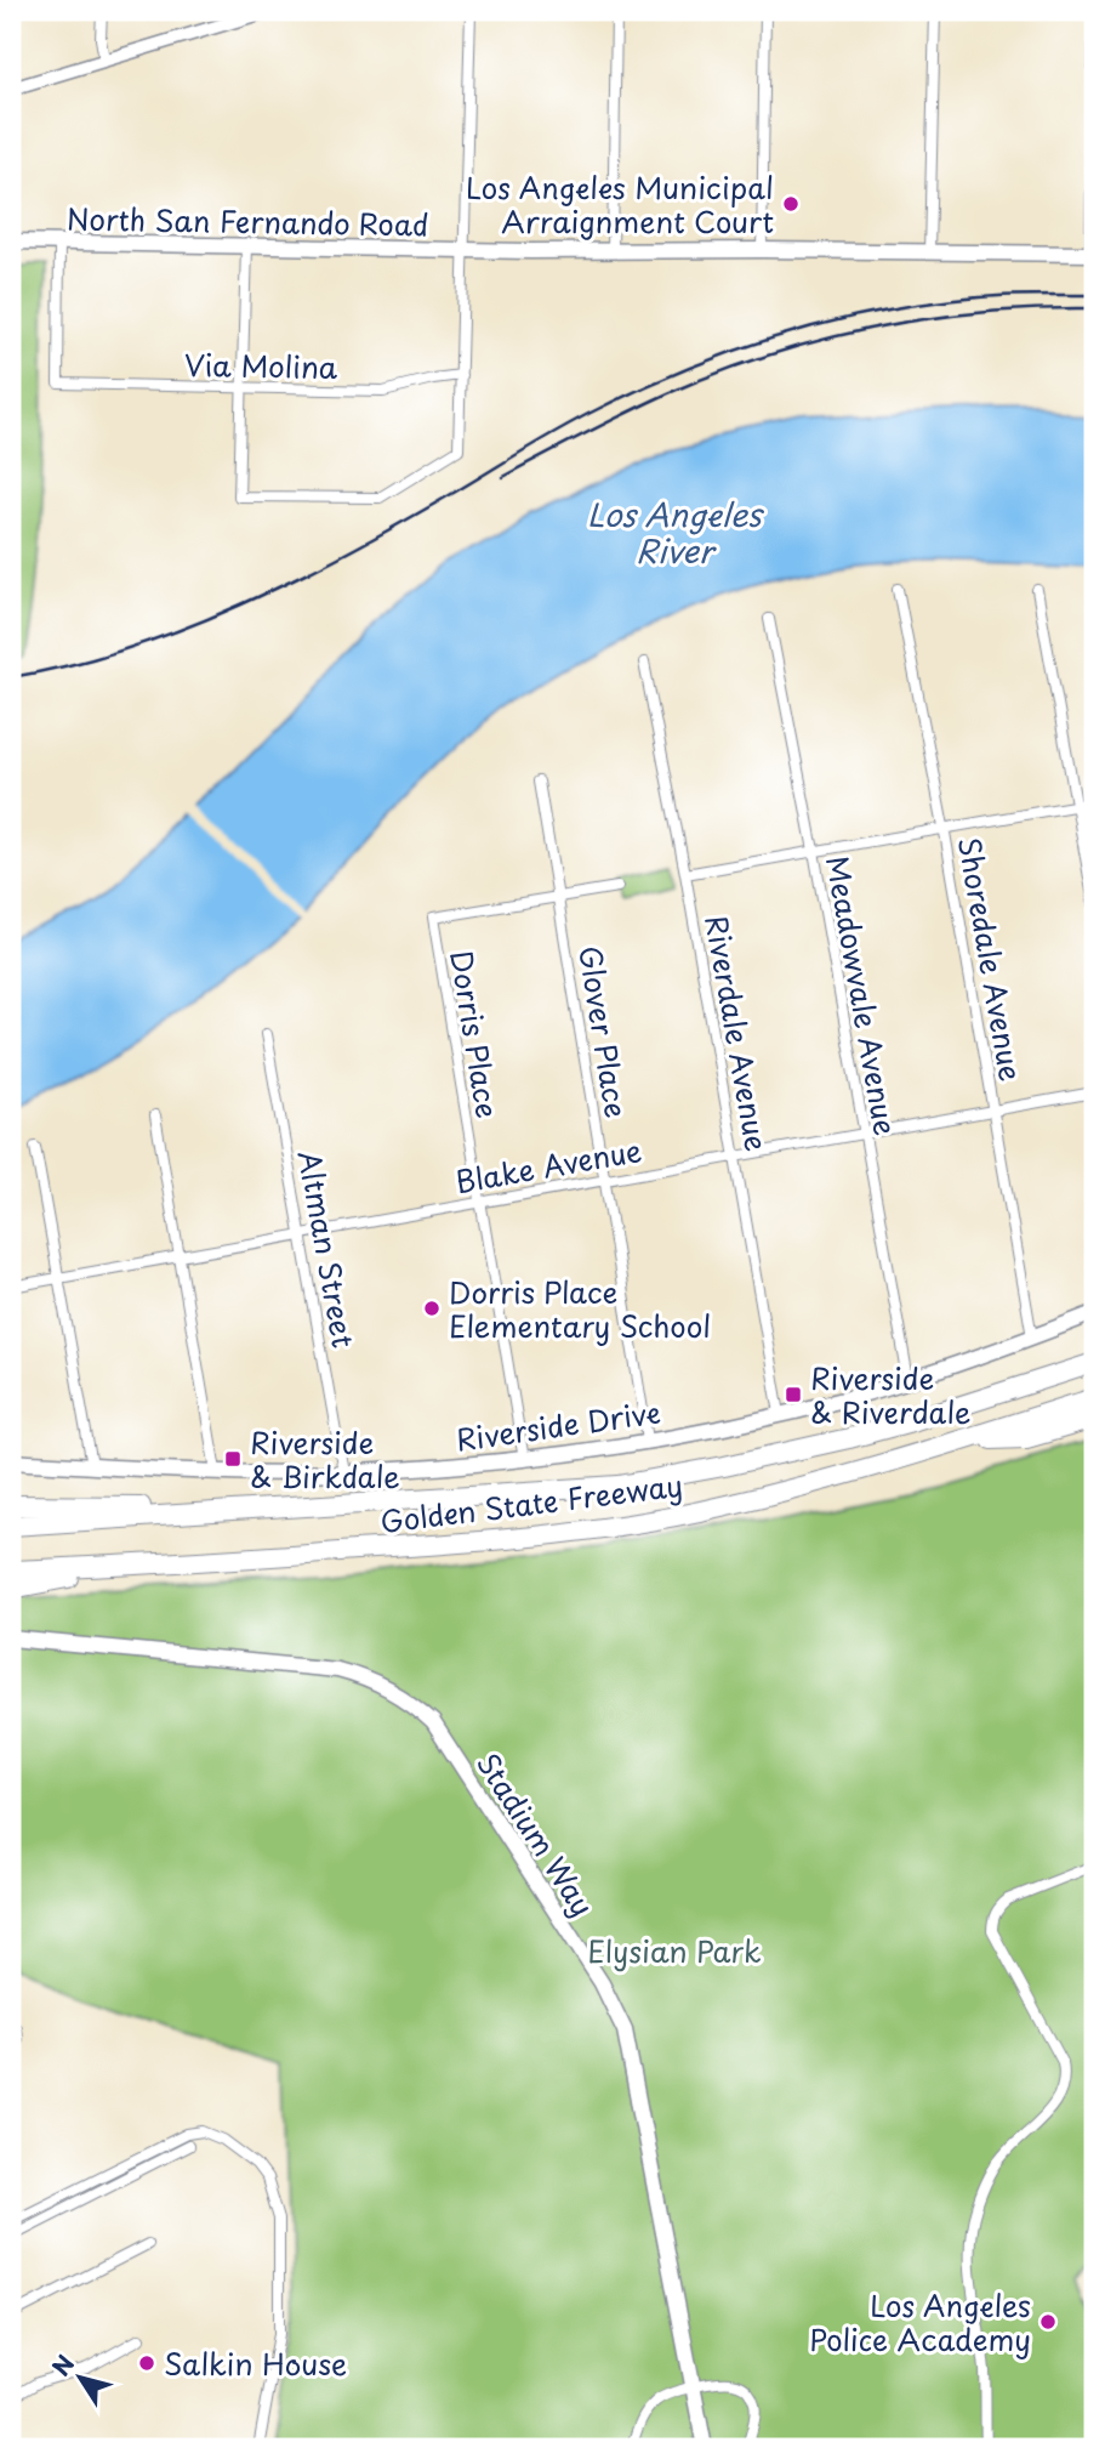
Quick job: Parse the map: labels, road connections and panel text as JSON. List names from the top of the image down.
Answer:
{
  "streets": {
    "highway": ["Golden State Freeway"],
    "main road": ["North San Fernando Road", "Riverside Drive", "Stadium Way"],
    "street": [
      "Via Molina",
      "Shoredale Avenue",
      "Meadowvale Avenue",
      "Glover Place",
      "Riverdale Avenue",
      "Dorris Place",
      "Blake Avenue",
      "Altman Street"
    ]
  },
  "crossings": [
    ["North San Fernando Road", "Via Molina"],
    ["Shoredale Avenue", "Blake Avenue"],
    ["Shoredale Avenue", "Riverside Drive"],
    ["Meadowvale Avenue", "Blake Avenue"],
    ["Meadowvale Avenue", "Riverside Drive"],
    ["Glover Place", "Dorris Place"],
    ["Glover Place", "Blake Avenue"],
    ["Glover Place", "Riverside Drive"],
    ["Riverdale Avenue", "Blake Avenue"],
    ["Riverdale Avenue", "Riverside Drive"],
    ["Dorris Place", "Blake Avenue"],
    ["Dorris Place", "Riverside Drive"],
    ["Blake Avenue", "Altman Street"],
    ["Altman Street", "Riverside Drive"]
  ],
  "water": ["Los Angeles River"],
  "parks": ["Elysian Park"],
  "places": {
    "other": [
      "Los Angeles Municipal Arraignment Court",
      "Dorris Place Elementary School",
      "Los Angeles Police Academy",
      "Salkin House"
    ],
    "transit": ["Riverside & Riverdale", "Riverside & Birkdale"]
  },
  "north": "top left"
}
